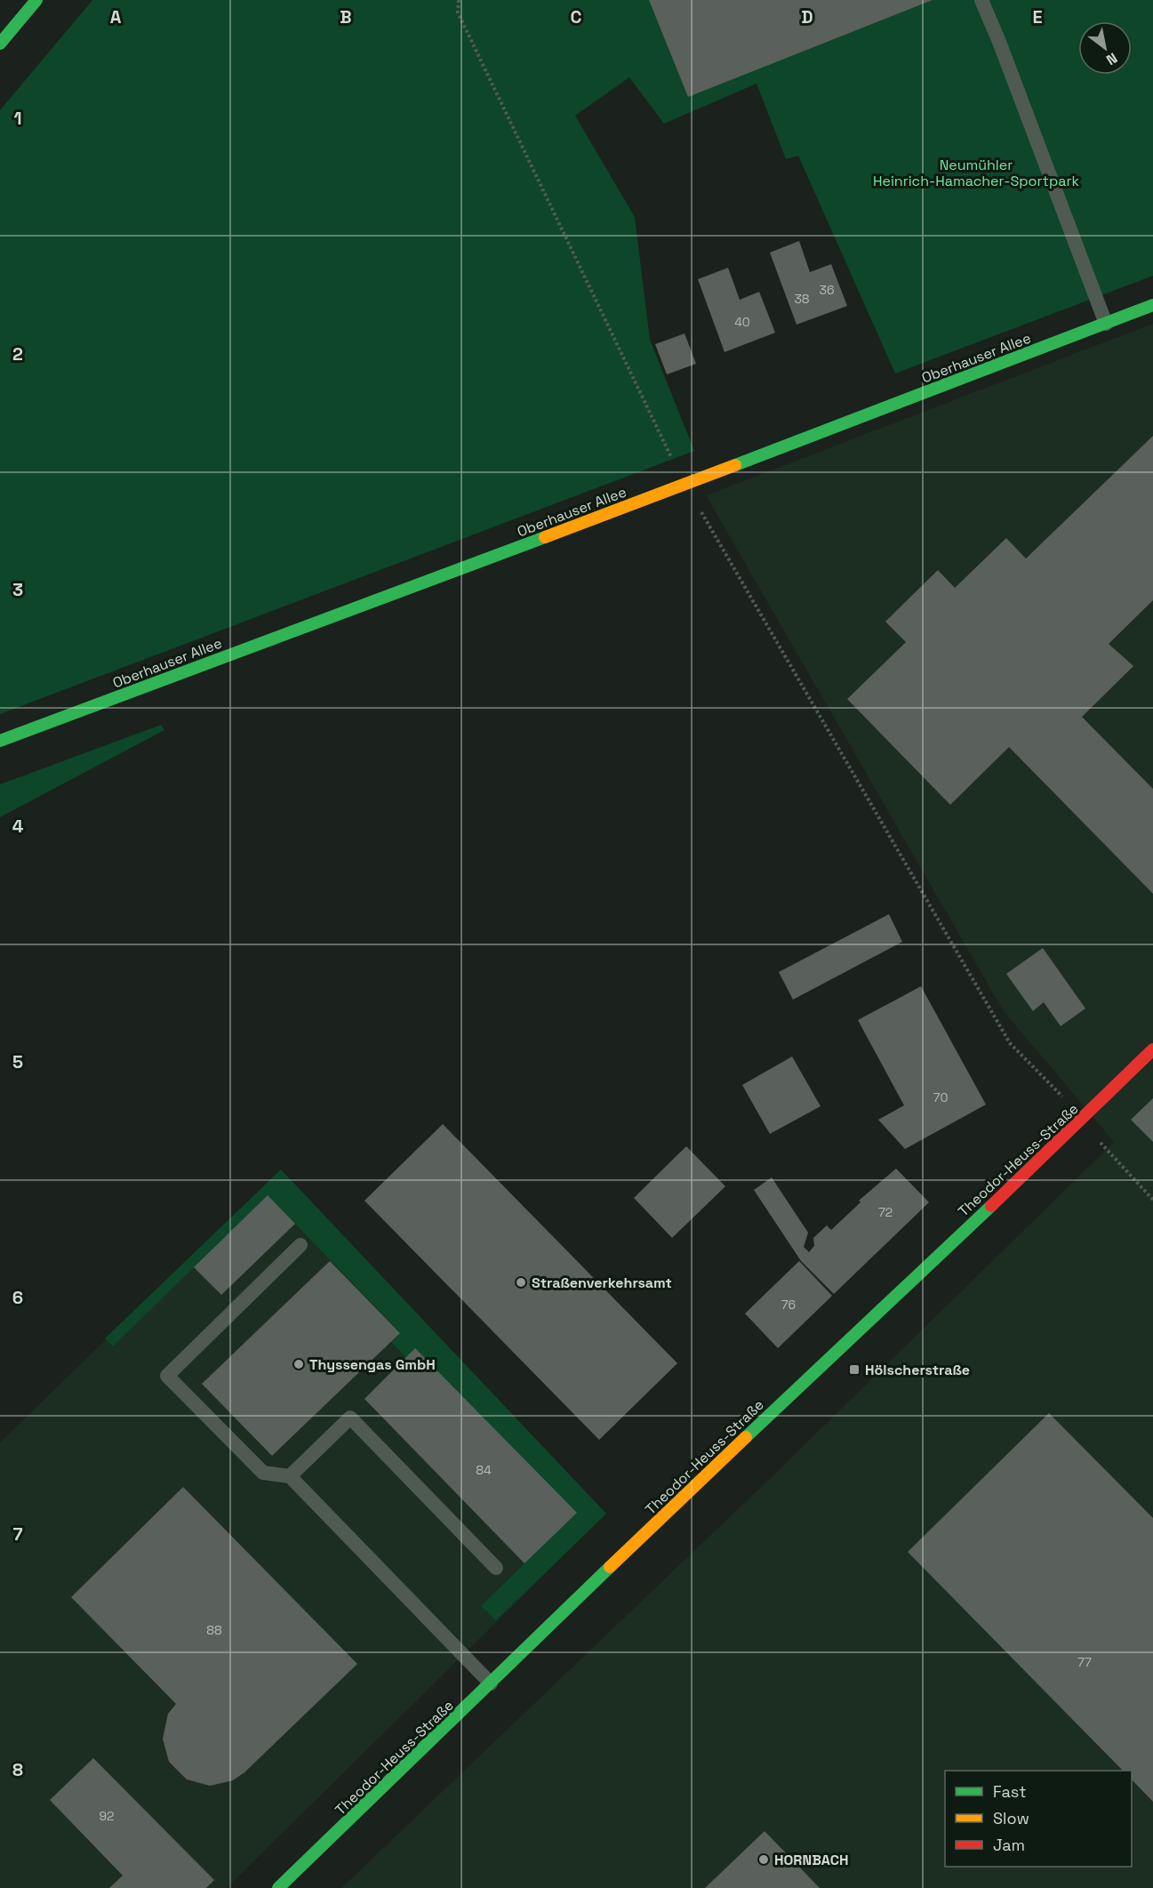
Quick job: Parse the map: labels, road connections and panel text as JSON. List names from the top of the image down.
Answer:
{
  "streets": {
    "main road": ["Oberhauser Allee", "Theodor-Heuss-Straße"]
  },
  "parks": ["Neumühler Heinrich-Hamacher-Sportpark"],
  "places": {
    "other": ["Straßenverkehrsamt", "Thyssengas GmbH", "HORNBACH"],
    "transit": ["Hölscherstraße"]
  },
  "house_numbers": [
    "36",
    "38",
    "40",
    "70",
    "72",
    "76",
    "84",
    "88",
    "77",
    "92"
  ],
  "legend": ["Fast", "Slow", "Jam"],
  "north": "bottom right",
  "grid": {
    "columns": [
      "A",
      "B",
      "C",
      "D",
      "E"
    ],
    "rows": [
      "1",
      "2",
      "3",
      "4",
      "5",
      "6",
      "7",
      "8"
    ]
  }
}
